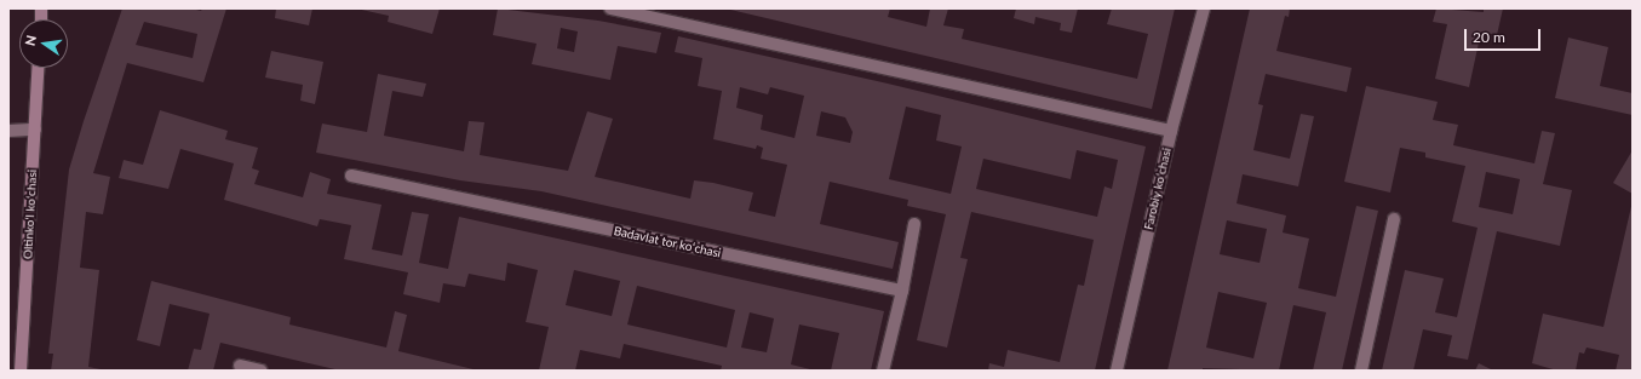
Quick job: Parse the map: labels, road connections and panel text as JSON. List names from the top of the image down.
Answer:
{
  "streets": {
    "main road": ["Oltinkoʻl koʻchasi"],
    "street": ["Farobiy koʻchasi", "Badavlat tor koʻchasi"]
  },
  "scale_bar": "20 m",
  "north": "left"
}
